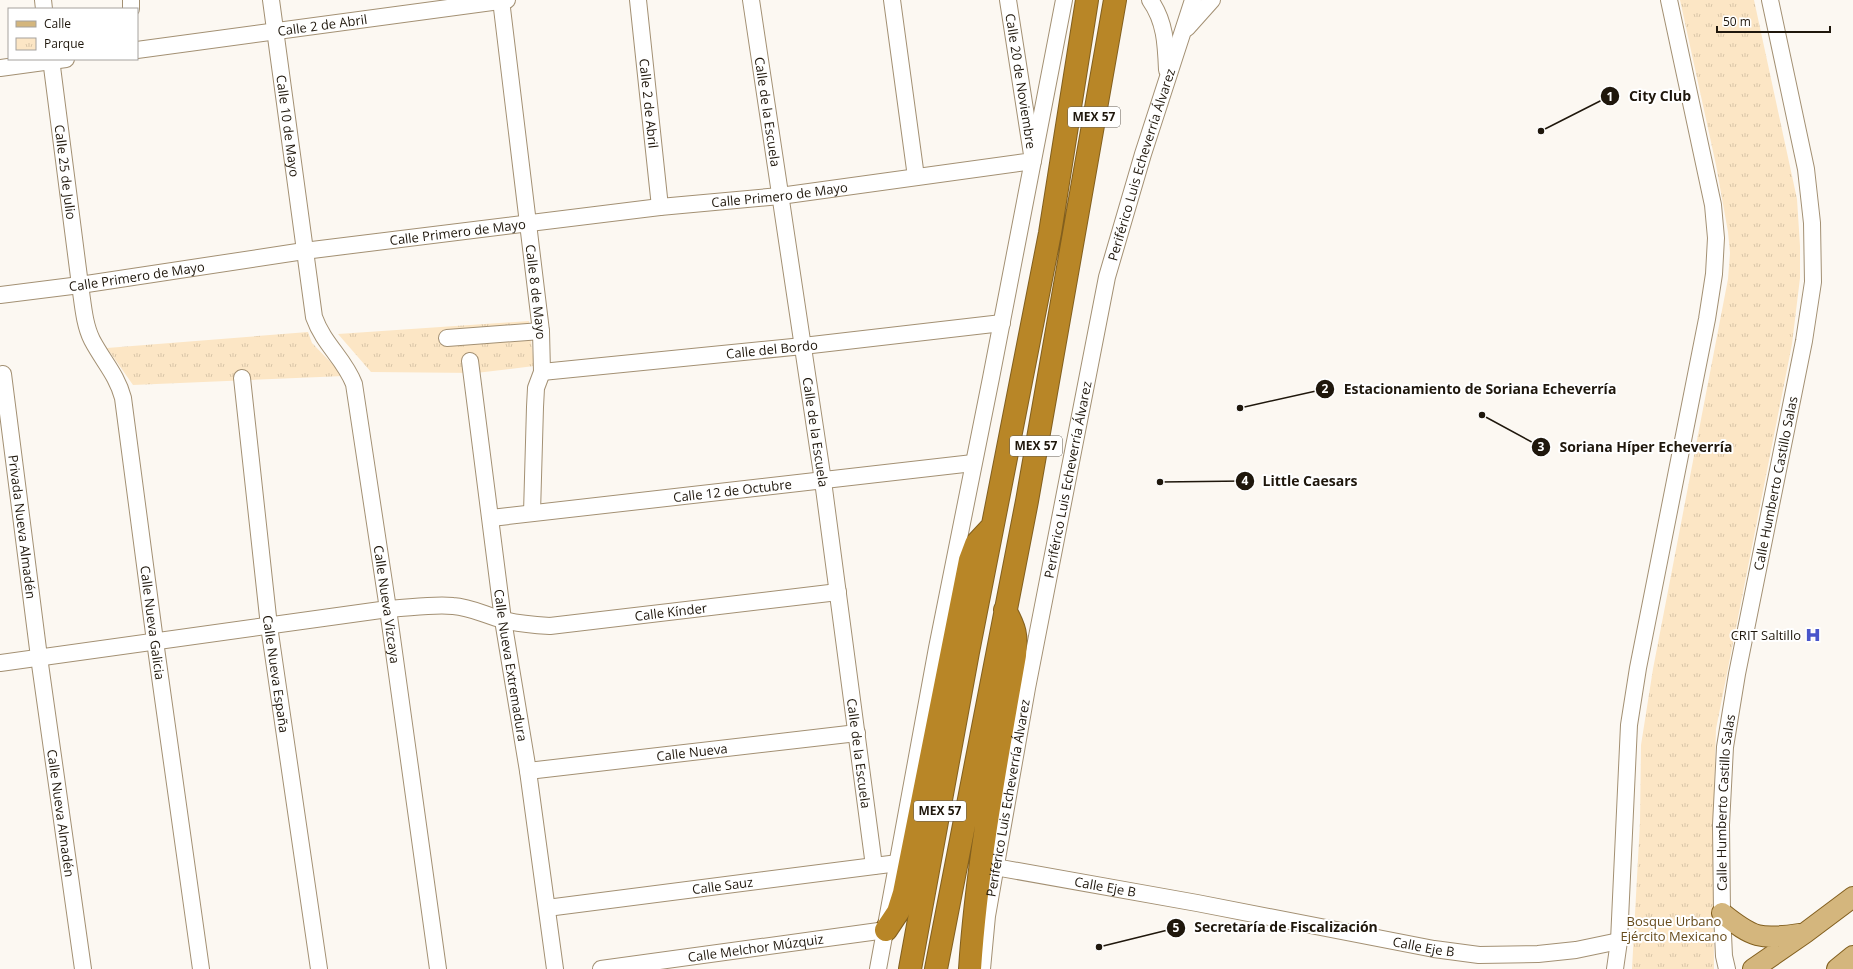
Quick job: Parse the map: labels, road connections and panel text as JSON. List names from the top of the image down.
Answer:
{
  "streets": {
    "highway": ["MEX 57"],
    "street": [
      "Calle 2 de Abril",
      "Calle 20 de Noviembre",
      "Calle de la Escuela",
      "Calle 10 de Mayo",
      "Periférico Luis Echeverría Álvarez",
      "Calle 25 de Julio",
      "Calle Primero de Mayo",
      "Calle 8 de Mayo",
      "Calle del Bordo",
      "Calle Humberto Castillo Salas",
      "Calle 12 de Octubre",
      "Privada Nueva Almadén",
      "Calle Nueva Vizcaya",
      "Calle Kínder",
      "Calle Nueva Galicia",
      "Calle Nueva Extremadura",
      "Calle Nueva España",
      "Calle Nueva",
      "Calle Nueva Almadén",
      "Calle Sauz",
      "Calle Eje B",
      "Calle Melchor Múzquiz"
    ]
  },
  "crossings": [
    ["Calle 2 de Abril", "Calle 10 de Mayo"],
    ["Calle 2 de Abril", "Calle Primero de Mayo"],
    ["Calle 2 de Abril", "Calle 8 de Mayo"],
    ["Calle 20 de Noviembre", "Calle Primero de Mayo"],
    ["Calle de la Escuela", "Calle Primero de Mayo"],
    ["Calle de la Escuela", "Calle del Bordo"],
    ["Calle de la Escuela", "Calle 12 de Octubre"],
    ["Calle de la Escuela", "Calle Kínder"],
    ["Calle de la Escuela", "Calle Nueva"],
    ["Calle de la Escuela", "Calle Sauz"],
    ["Calle 10 de Mayo", "Calle Primero de Mayo"],
    ["Calle 10 de Mayo", "Calle Nueva Vizcaya"],
    ["Periférico Luis Echeverría Álvarez", "Calle Eje B"],
    ["Calle 25 de Julio", "Calle Primero de Mayo"],
    ["Calle 25 de Julio", "Calle Nueva Galicia"],
    ["Calle Primero de Mayo", "Calle 8 de Mayo"],
    ["Calle Primero de Mayo", "Calle Nueva Vizcaya"],
    ["Calle Primero de Mayo", "Calle Nueva Galicia"],
    ["Calle 8 de Mayo", "Calle del Bordo"],
    ["Calle 8 de Mayo", "Calle 12 de Octubre"],
    ["Calle 12 de Octubre", "Calle Nueva Extremadura"],
    ["Privada Nueva Almadén", "Calle Kínder"],
    ["Privada Nueva Almadén", "Calle Nueva Almadén"],
    ["Calle Nueva Vizcaya", "Calle Kínder"],
    ["Calle Kínder", "Calle Nueva Galicia"],
    ["Calle Kínder", "Calle Nueva Extremadura"],
    ["Calle Kínder", "Calle Nueva España"],
    ["Calle Kínder", "Calle Nueva Almadén"],
    ["Calle Nueva Extremadura", "Calle Nueva"],
    ["Calle Nueva Extremadura", "Calle Sauz"]
  ],
  "parks": ["Bosque Urbano Ejército Mexicano"],
  "places": {
    "other": [
      "City Club",
      "Estacionamiento de Soriana Echeverría",
      "Soriana Híper Echeverría",
      "Little Caesars",
      "Secretaría de Fiscalización"
    ],
    "hospital": ["CRIT Saltillo"]
  },
  "legend": ["Calle", "Parque"],
  "scale_bar": "50 m"
}
